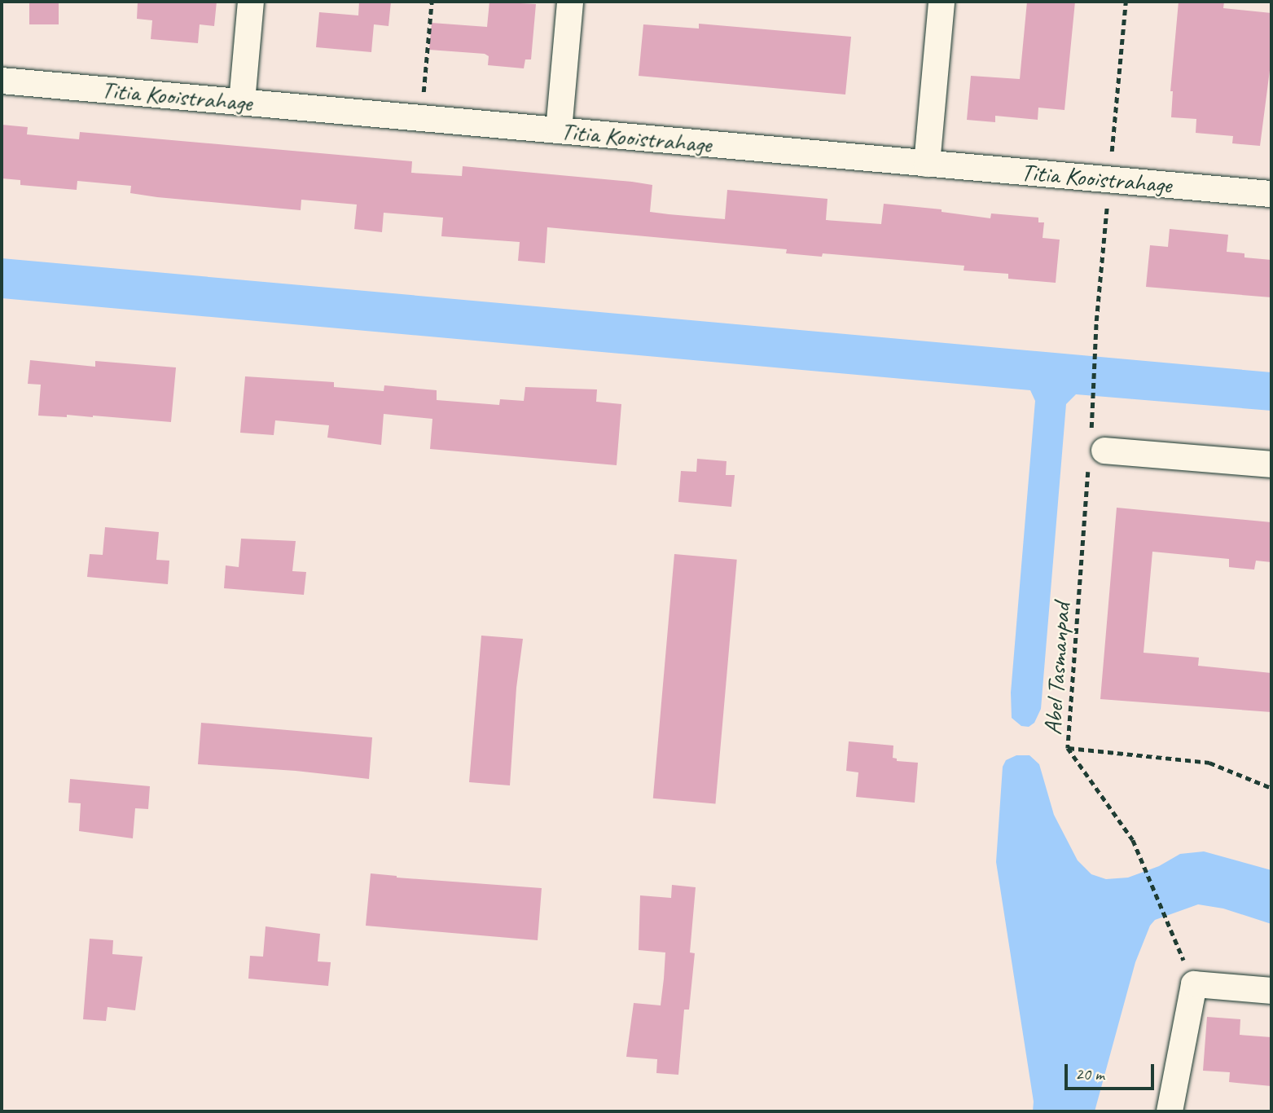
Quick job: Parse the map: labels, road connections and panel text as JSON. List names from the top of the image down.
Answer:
{
  "streets": {
    "street": ["Titia Kooistrahage"],
    "path": ["Abel Tasmanpad"]
  },
  "scale_bar": "20 m"
}
